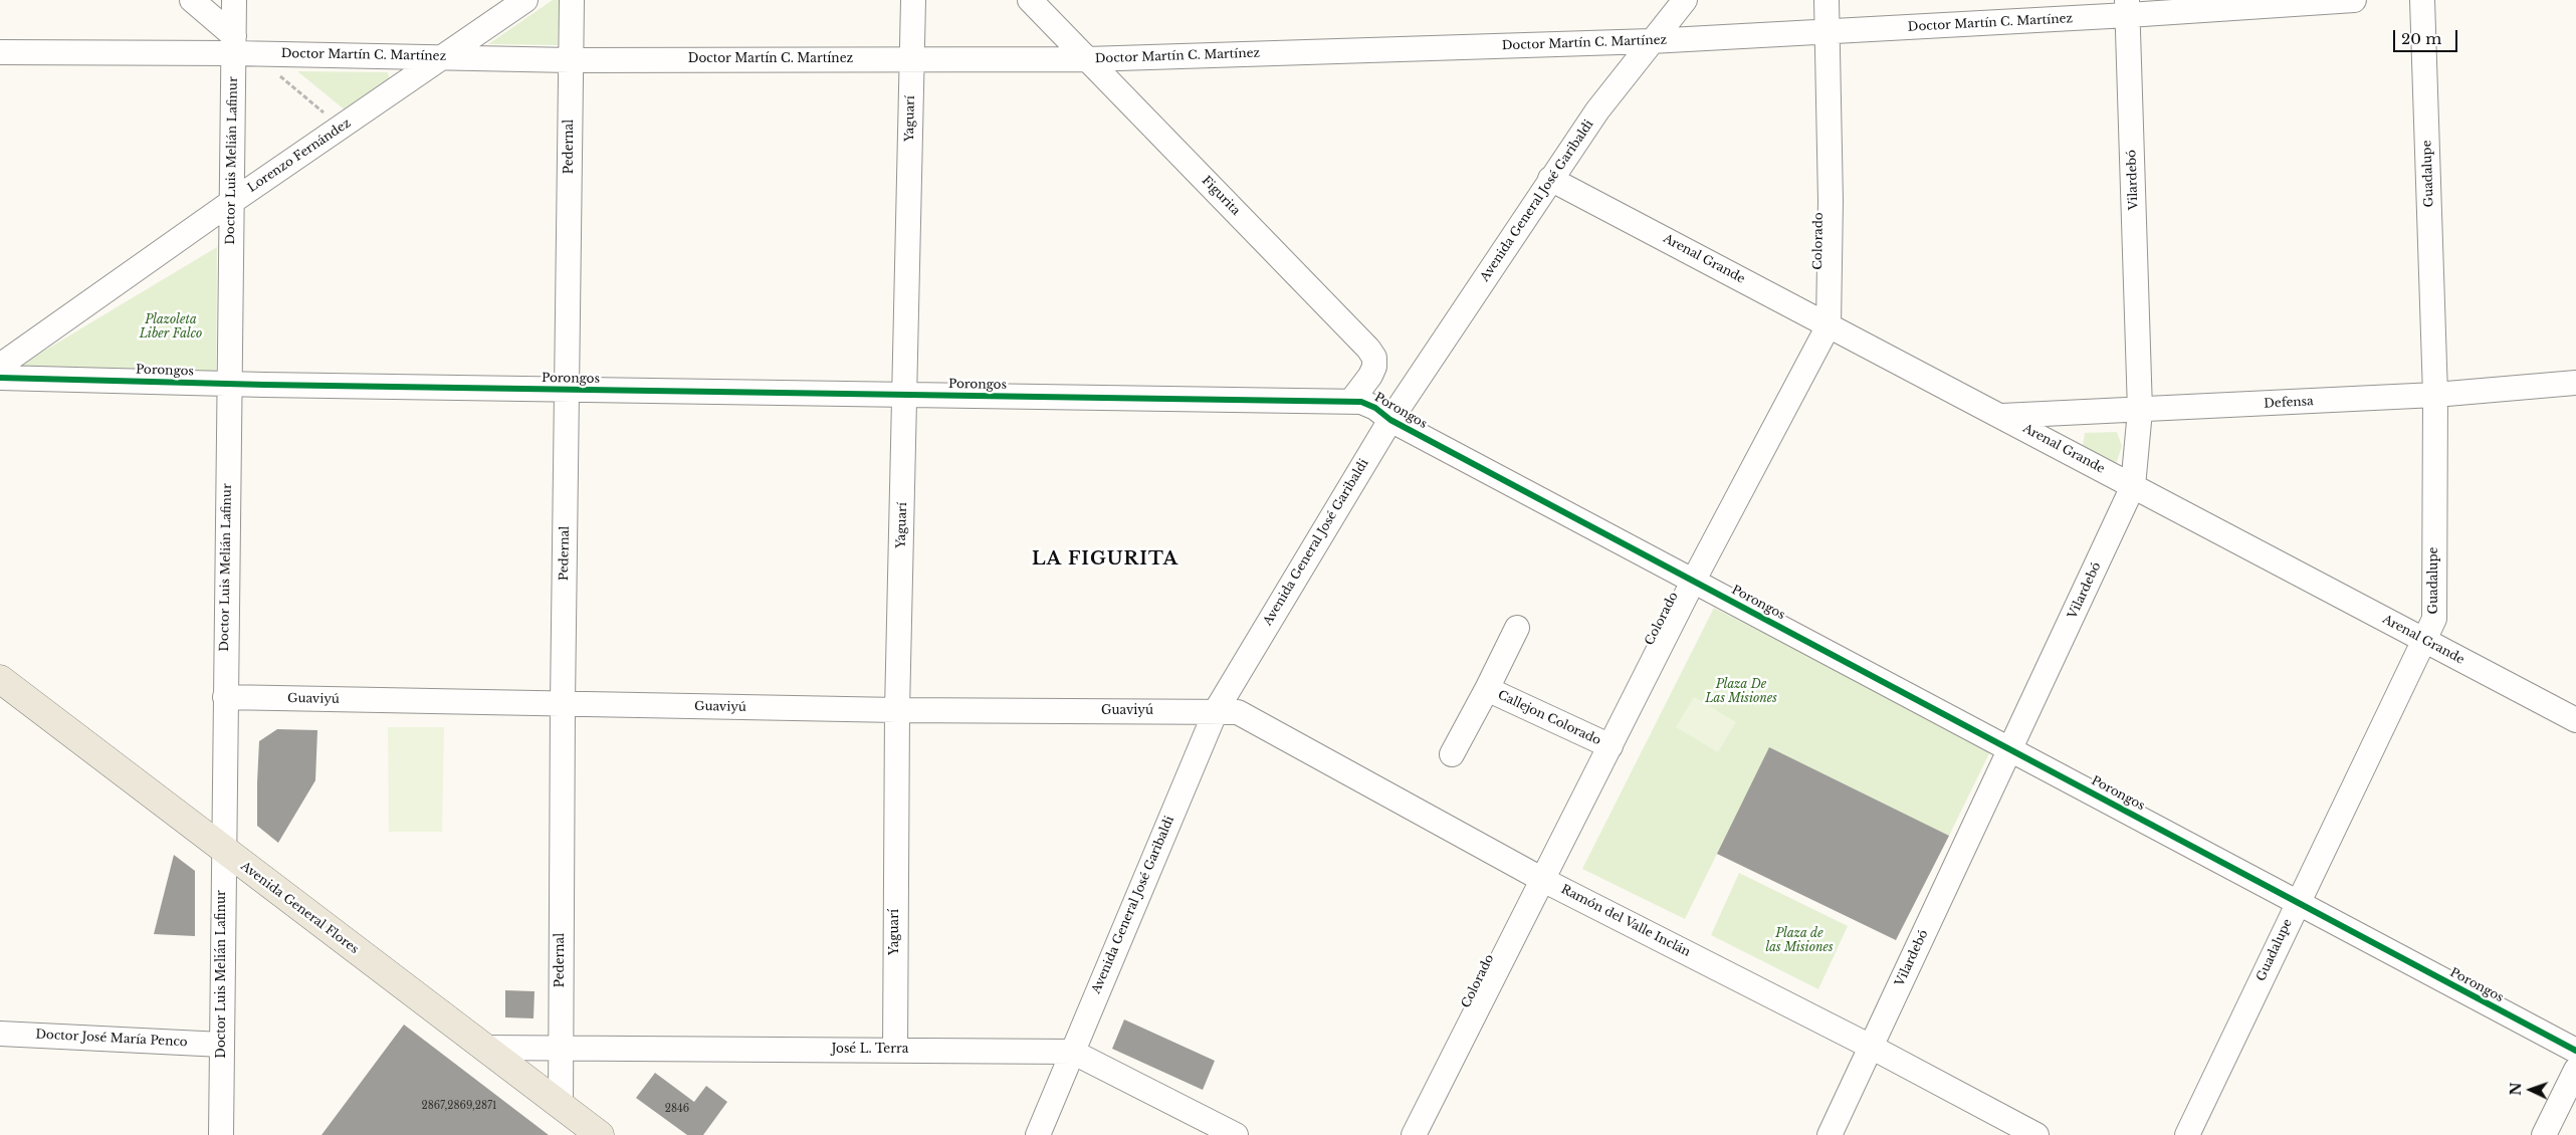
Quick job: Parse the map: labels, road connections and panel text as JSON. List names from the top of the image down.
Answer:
{
  "streets": {
    "main road": ["Avenida General Flores"],
    "street": [
      "Doctor Martín C. Martínez",
      "Yaguarí",
      "Pedernal",
      "Lorenzo Fernández",
      "Doctor Luis Melián Lafinur",
      "Guadalupe",
      "Vilardebó",
      "Figurita",
      "Avenida General José Garibaldi",
      "Colorado",
      "Arenal Grande",
      "Porongos",
      "Defensa",
      "Guaviyú",
      "Callejon Colorado",
      "Ramón del Valle Inclán",
      "Doctor José María Penco",
      "José L. Terra"
    ]
  },
  "crossings": [
    ["Doctor Martín C. Martínez", "Yaguarí"],
    ["Doctor Martín C. Martínez", "Pedernal"],
    ["Doctor Martín C. Martínez", "Lorenzo Fernández"],
    ["Doctor Martín C. Martínez", "Doctor Luis Melián Lafinur"],
    ["Doctor Martín C. Martínez", "Vilardebó"],
    ["Doctor Martín C. Martínez", "Figurita"],
    ["Doctor Martín C. Martínez", "Avenida General José Garibaldi"],
    ["Doctor Martín C. Martínez", "Colorado"],
    ["Yaguarí", "Porongos"],
    ["Yaguarí", "Guaviyú"],
    ["Yaguarí", "José L. Terra"],
    ["Pedernal", "Porongos"],
    ["Pedernal", "Guaviyú"],
    ["Pedernal", "Avenida General Flores"],
    ["Pedernal", "José L. Terra"],
    ["Lorenzo Fernández", "Doctor Luis Melián Lafinur"],
    ["Doctor Luis Melián Lafinur", "Porongos"],
    ["Doctor Luis Melián Lafinur", "Guaviyú"],
    ["Doctor Luis Melián Lafinur", "Avenida General Flores"],
    ["Doctor Luis Melián Lafinur", "Doctor José María Penco"],
    ["Guadalupe", "Arenal Grande"],
    ["Guadalupe", "Porongos"],
    ["Guadalupe", "Defensa"],
    ["Vilardebó", "Arenal Grande"],
    ["Vilardebó", "Porongos"],
    ["Vilardebó", "Defensa"],
    ["Vilardebó", "Ramón del Valle Inclán"],
    ["Figurita", "Porongos"],
    ["Avenida General José Garibaldi", "Arenal Grande"],
    ["Avenida General José Garibaldi", "Porongos"],
    ["Avenida General José Garibaldi", "Guaviyú"],
    ["Avenida General José Garibaldi", "Ramón del Valle Inclán"],
    ["Avenida General José Garibaldi", "José L. Terra"],
    ["Colorado", "Arenal Grande"],
    ["Colorado", "Porongos"],
    ["Colorado", "Callejon Colorado"],
    ["Colorado", "Ramón del Valle Inclán"],
    ["Arenal Grande", "Defensa"],
    ["Guaviyú", "Ramón del Valle Inclán"],
    ["Avenida General Flores", "José L. Terra"]
  ],
  "districts": ["LA FIGURITA"],
  "parks": ["Plazoleta Liber Falco", "Plaza De Las Misiones", "Plaza de las Misiones"],
  "house_numbers": ["2867,2869,2871", "2846"],
  "scale_bar": "20 m",
  "north": "left"
}
